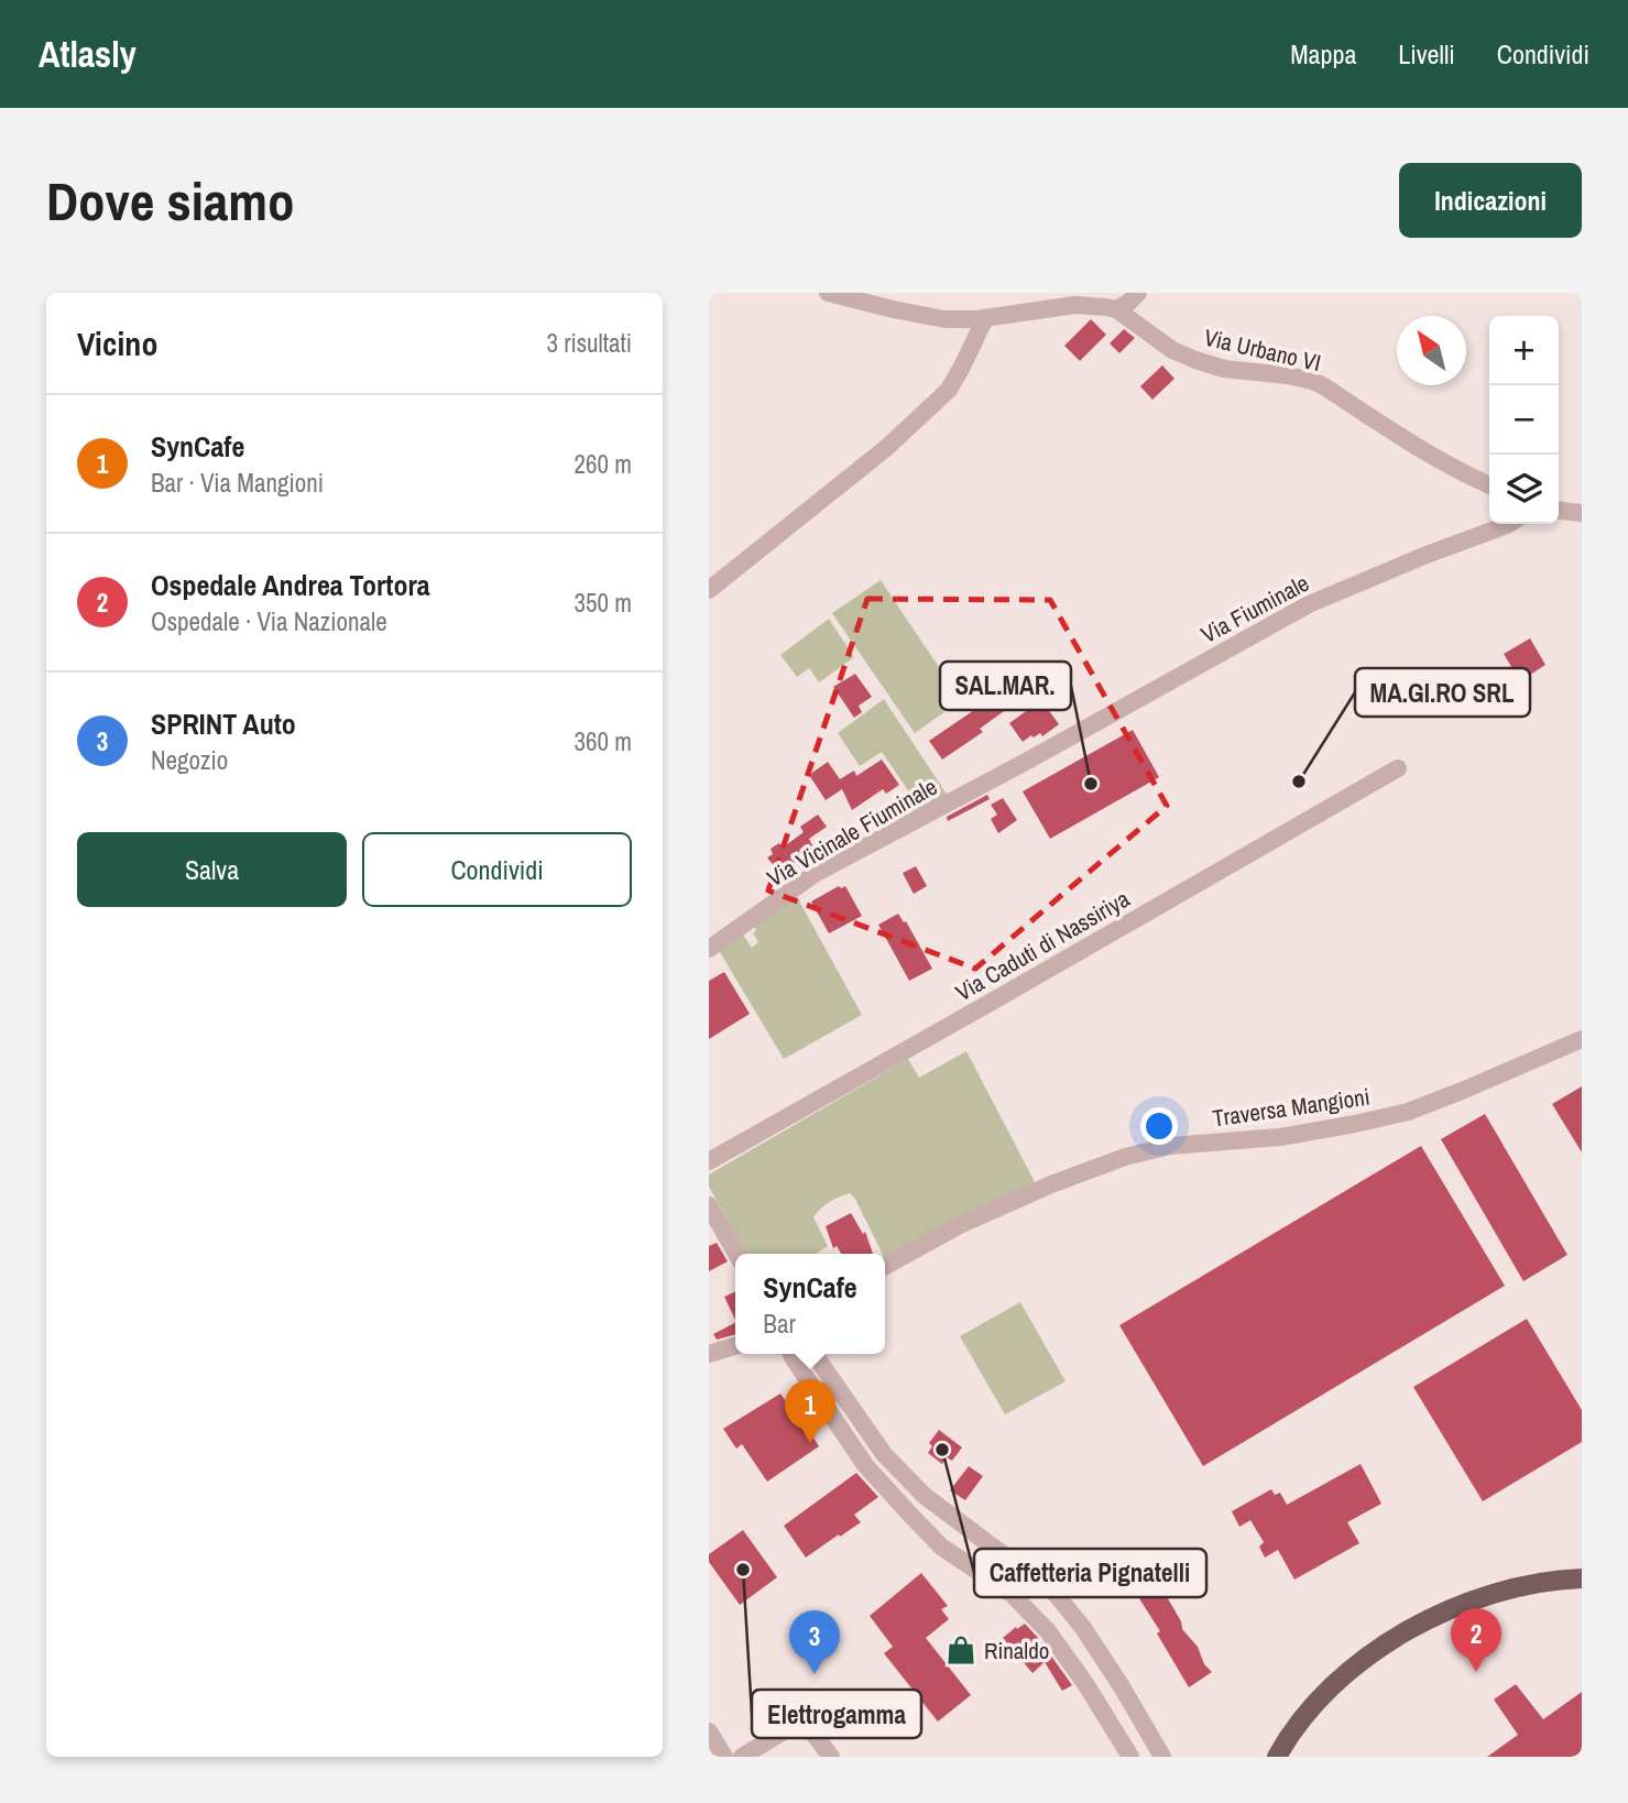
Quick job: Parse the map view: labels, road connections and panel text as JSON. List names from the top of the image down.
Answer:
{
  "streets": {
    "street": [
      "Via Urbano VI",
      "Via Fiuminale",
      "Via Vicinale Fiuminale",
      "Via Caduti di Nassiriya",
      "Traversa Mangioni"
    ]
  },
  "crossings": [
    ["Via Fiuminale", "Via Vicinale Fiuminale"]
  ],
  "places": {
    "other": [
      "MA.GI.RO SRL",
      "SAL.MAR.",
      "Caffetteria Pignatelli",
      "Elettrogamma"
    ],
    "shop": ["Rinaldo"]
  },
  "north": "top left",
  "page": {
    "header": "Atlasly",
    "nav": ["Mappa", "Livelli", "Condividi"],
    "buttons": [
      "Indicazioni",
      ["Salva", "Condividi"]
    ],
    "title": "Dove siamo",
    "heading": ["Vicino", "3 risultati"],
    "map_buttons": ["+", "−"],
    "list": [
      {
        "mark": "1",
        "name": "SynCafe",
        "note": "Bar · Via Mangioni",
        "value": "260 m"
      },
      {
        "mark": "2",
        "name": "Ospedale Andrea Tortora",
        "note": "Ospedale · Via Nazionale",
        "value": "350 m"
      },
      {
        "mark": "3",
        "name": "SPRINT Auto",
        "note": "Negozio",
        "value": "360 m"
      }
    ],
    "popup": ["SynCafe", "Bar"],
    "pins": ["1", "2", "3"]
  }
}
